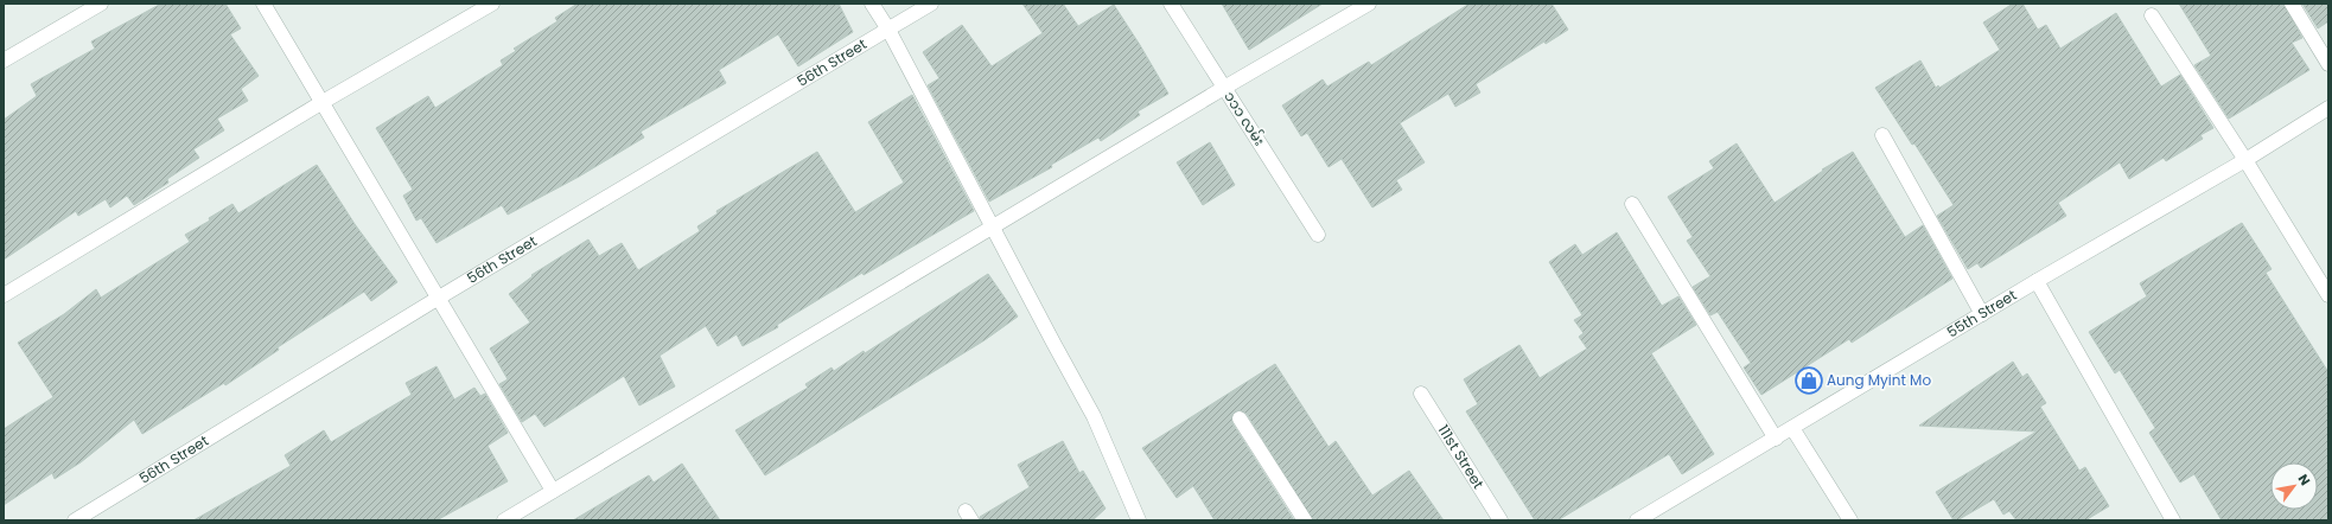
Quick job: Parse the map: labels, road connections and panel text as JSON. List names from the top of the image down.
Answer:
{
  "streets": {
    "street": [
      "56th Street",
      "၁၁၁ လမ်း",
      "55th Street",
      "111st Street"
    ]
  },
  "places": {
    "shop": ["Aung Myint Mo"]
  },
  "north": "top right"
}
